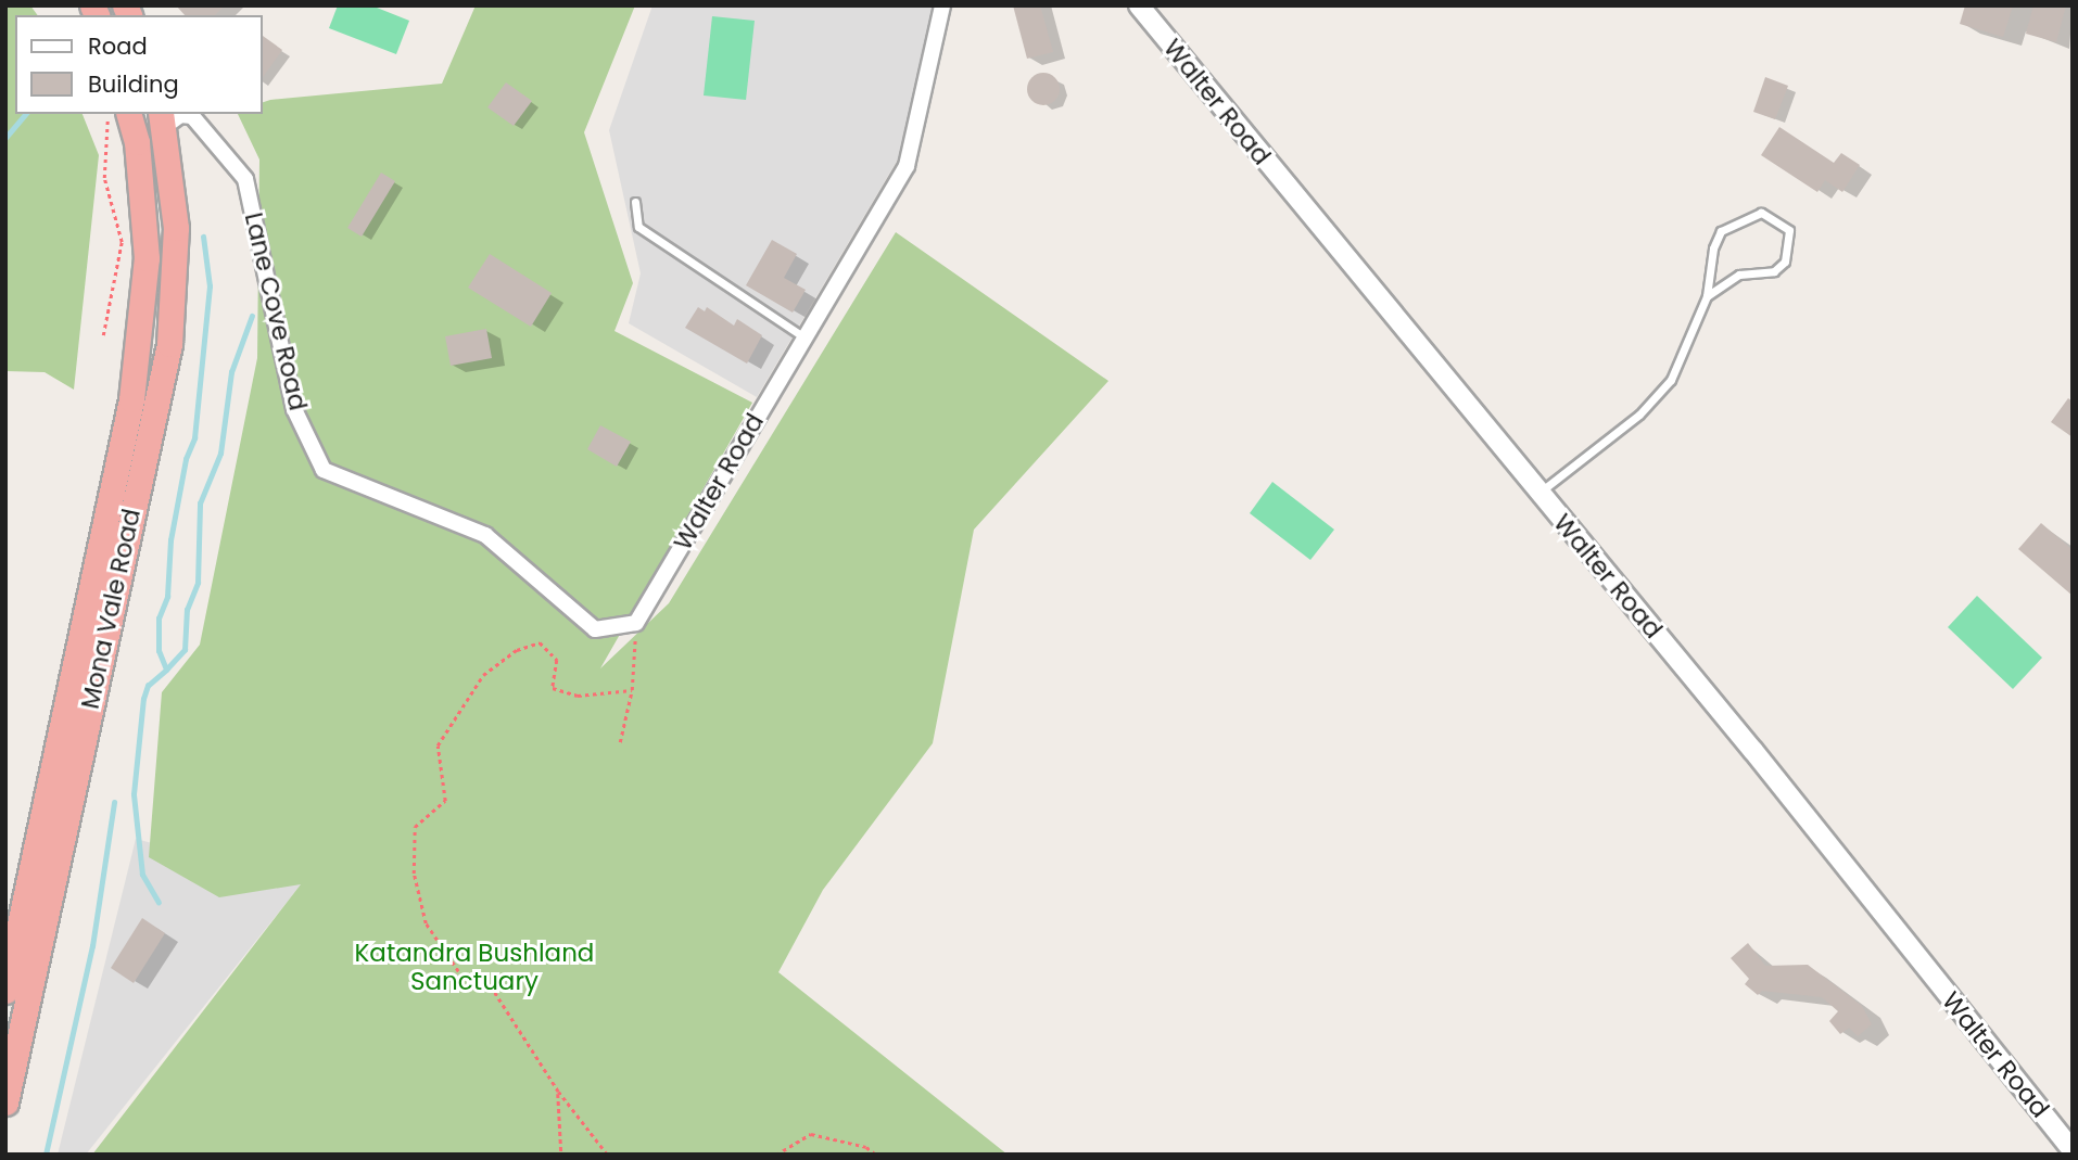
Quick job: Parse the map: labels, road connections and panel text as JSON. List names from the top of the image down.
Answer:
{
  "streets": {
    "highway": ["Mona Vale Road"],
    "street": ["Walter Road", "Lane Cove Road"]
  },
  "crossings": [
    ["Walter Road", "Lane Cove Road"],
    ["Lane Cove Road", "Mona Vale Road"]
  ],
  "parks": ["Katandra Bushland Sanctuary"],
  "legend": ["Road", "Building"]
}
